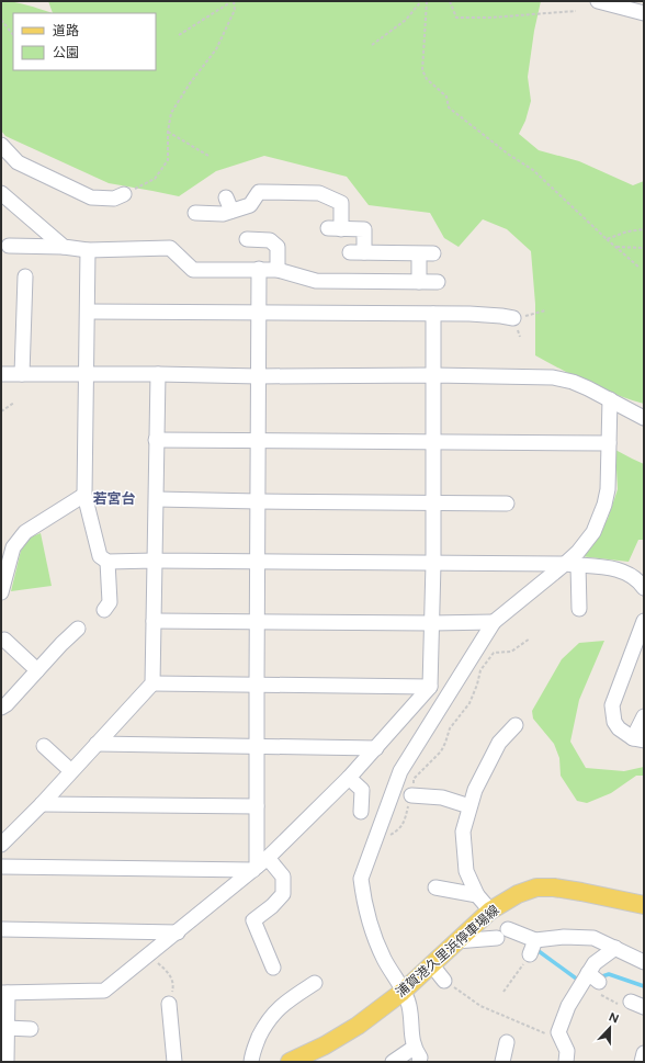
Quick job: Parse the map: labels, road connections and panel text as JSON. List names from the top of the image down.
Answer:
{
  "streets": {
    "main road": ["浦賀港久里浜停車場線"]
  },
  "districts": ["若宮台"],
  "legend": ["道路", "公園"],
  "north": "top"
}
